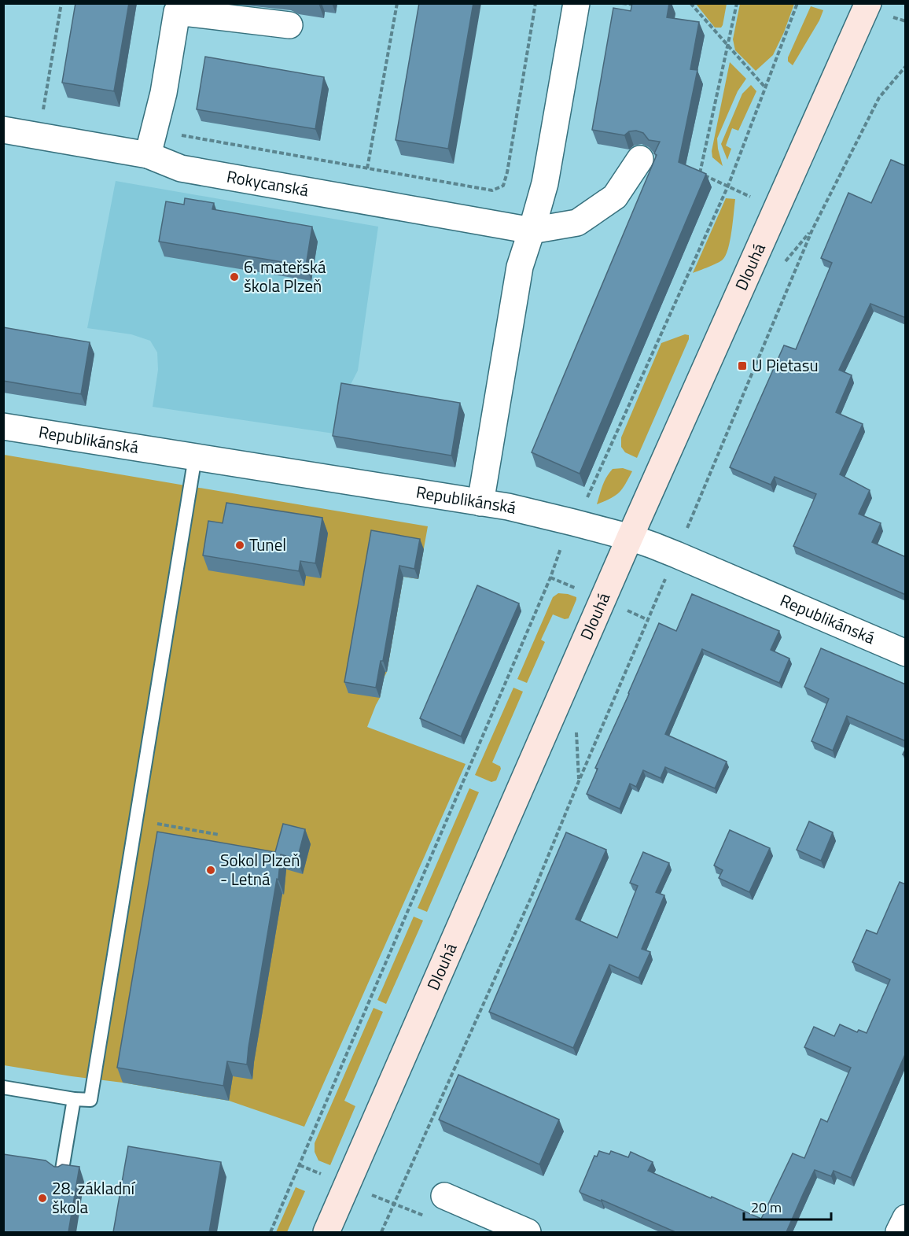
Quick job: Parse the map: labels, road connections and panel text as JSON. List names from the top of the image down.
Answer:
{
  "streets": {
    "street": ["Rokycanská", "Dlouhá", "Republikánská"]
  },
  "crossings": [
    ["Dlouhá", "Republikánská"]
  ],
  "places": {
    "other": [
      "6. mateřská škola Plzeň",
      "Tunel",
      "Sokol Plzeň - Letná",
      "28. základní škola"
    ],
    "transit": ["U Pietasu"]
  },
  "scale_bar": "20 m"
}
